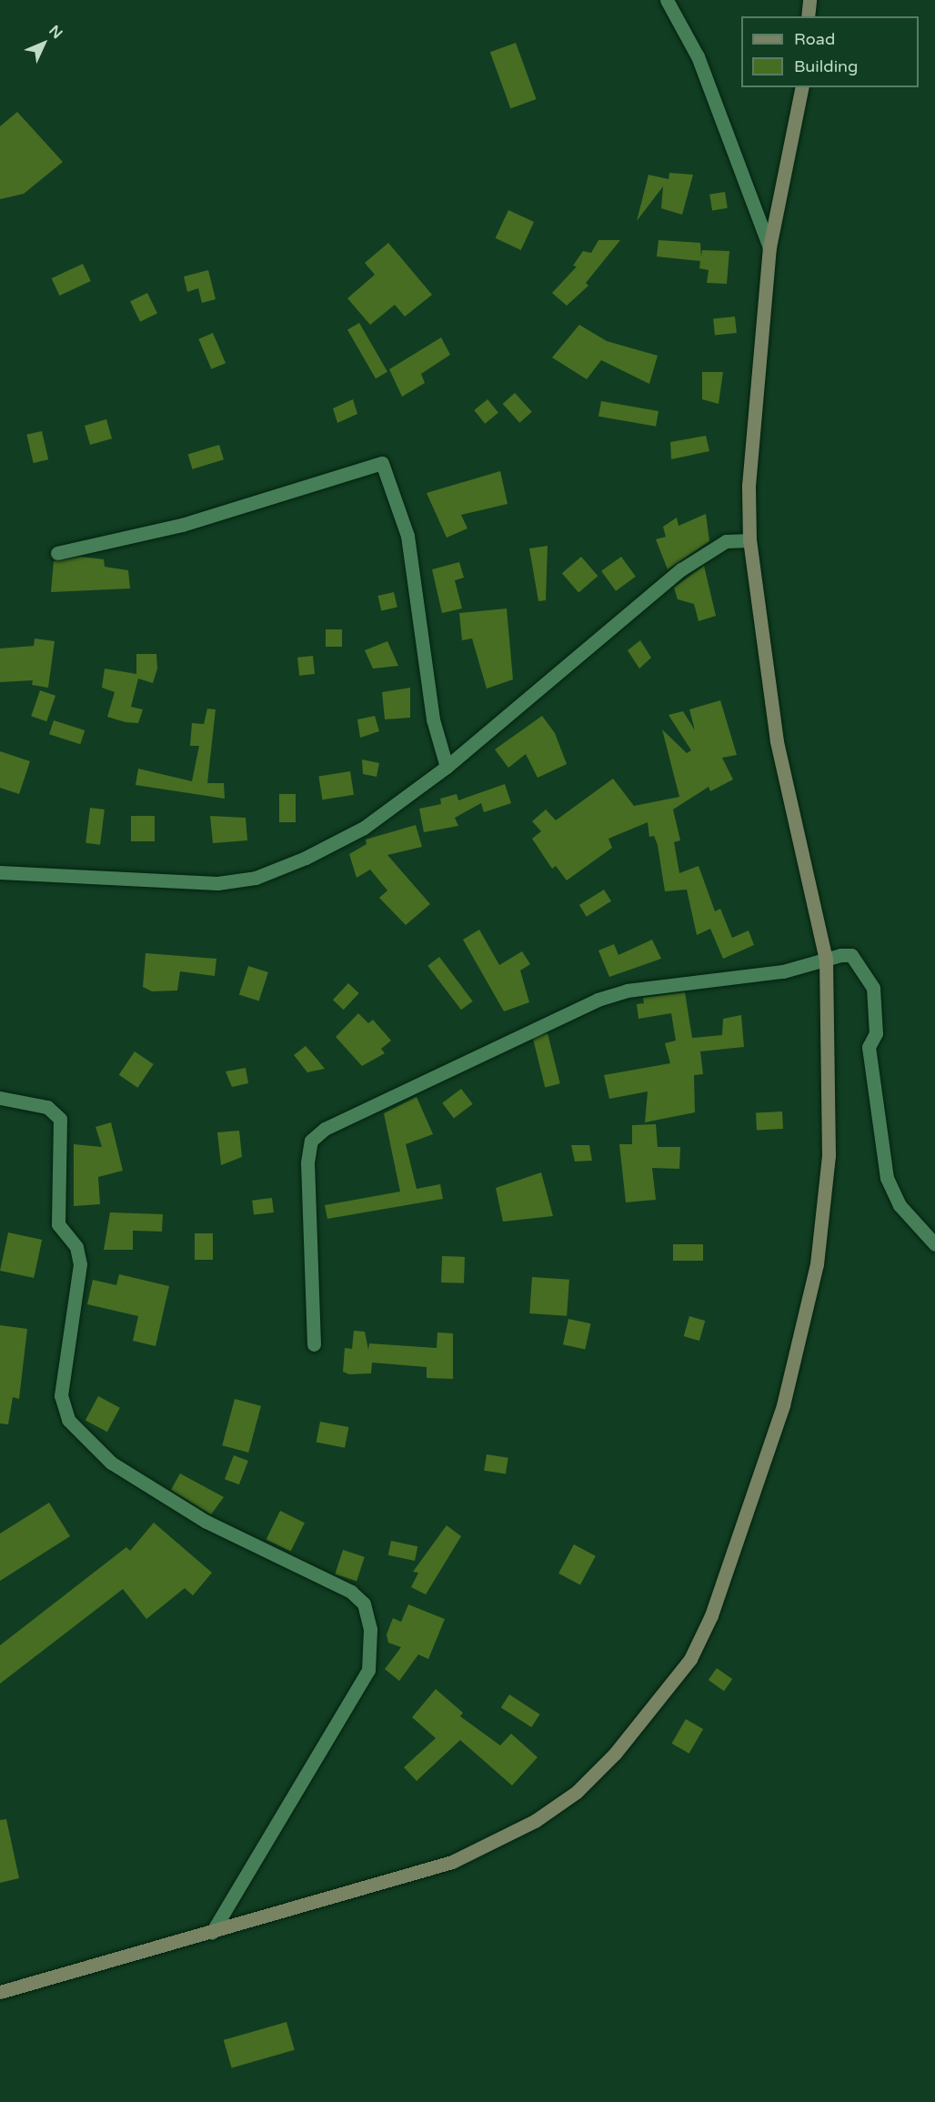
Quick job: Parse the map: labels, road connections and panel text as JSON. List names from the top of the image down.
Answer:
{
  "legend": ["Road", "Building"],
  "north": "top right"
}
